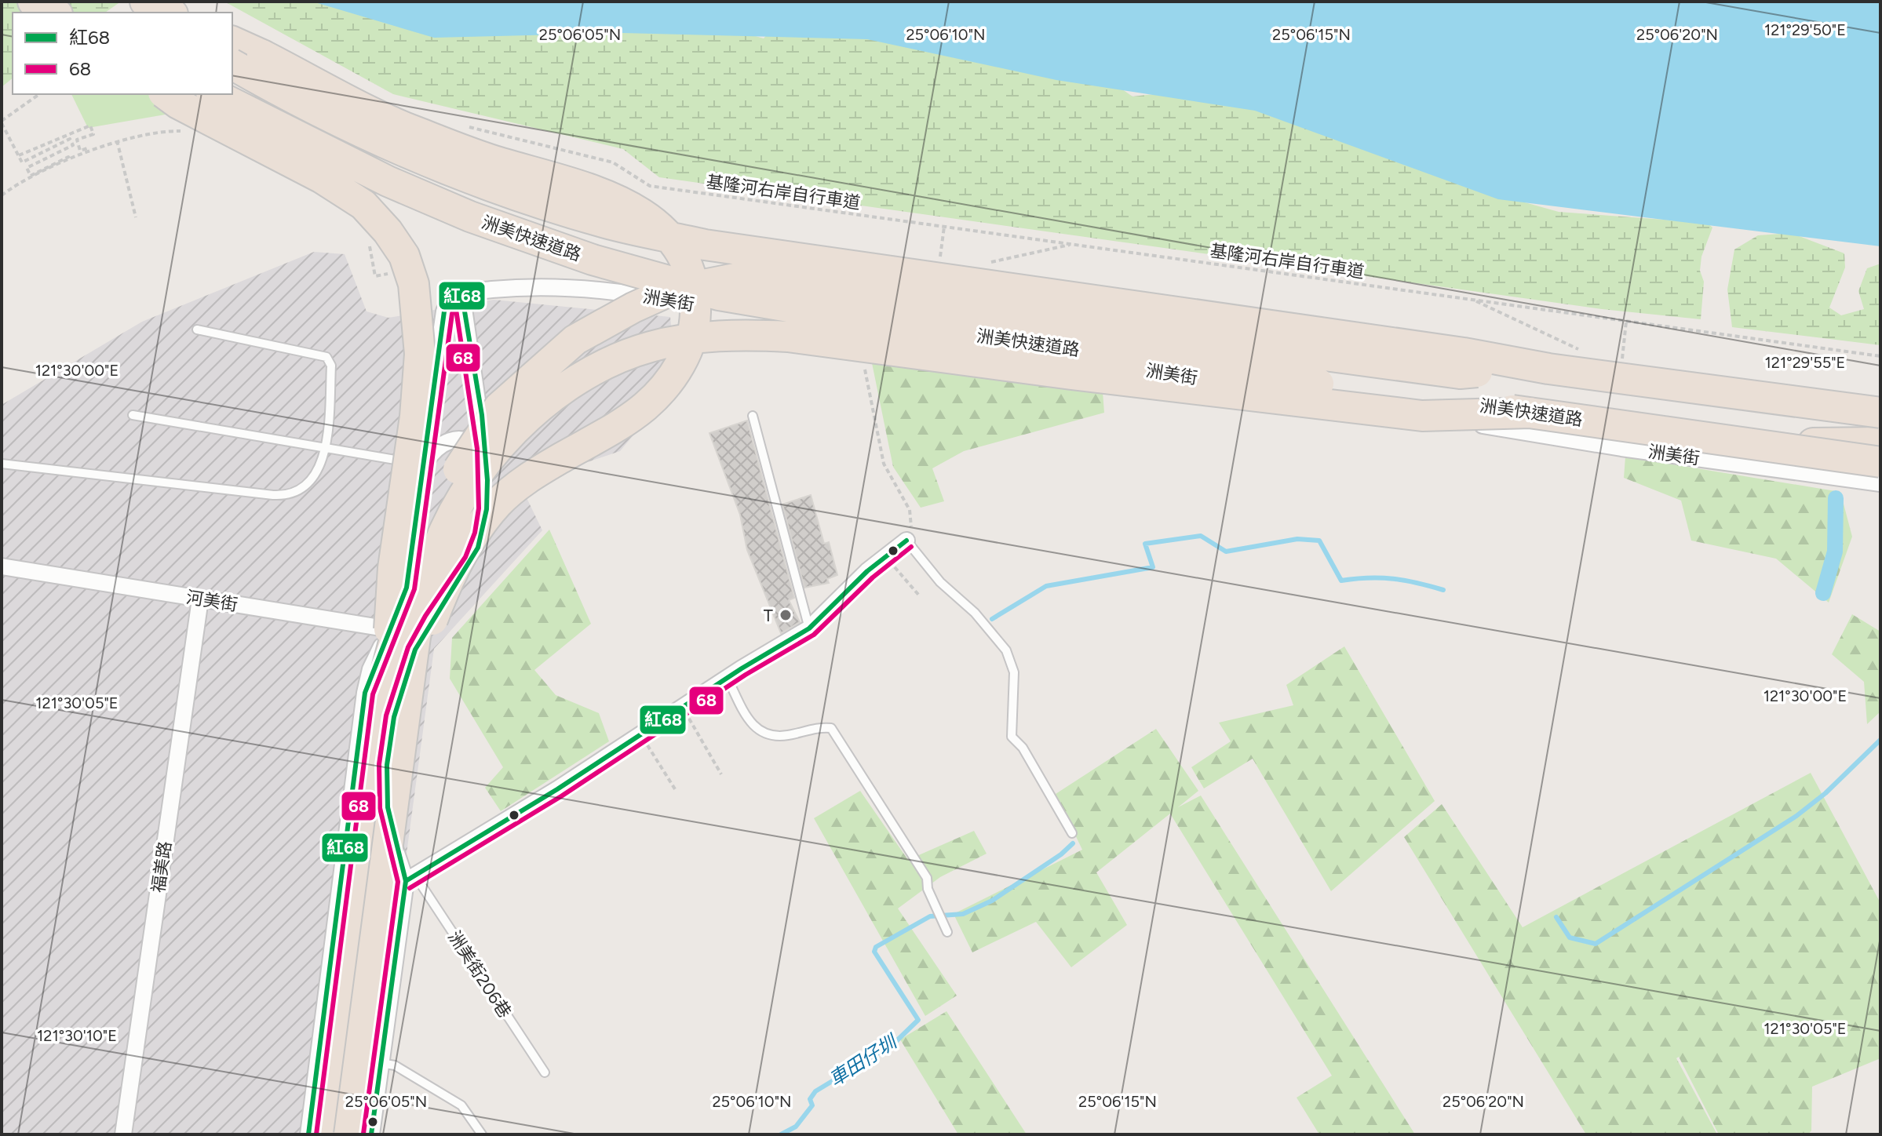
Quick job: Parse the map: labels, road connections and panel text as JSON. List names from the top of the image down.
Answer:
{
  "streets": {
    "highway": ["洲美快速道路"],
    "street": ["洲美街", "河美街", "福美路"],
    "lane": ["洲美街206巷"],
    "path": ["基隆河右岸自行車道"]
  },
  "crossings": [
    ["河美街", "福美路"]
  ],
  "water": ["車田仔圳"],
  "places": ["T"],
  "lines": ["transit line 紅68", "transit line 68"],
  "legend": ["紅68", "68"],
  "coordinates": [
    "121°29'50\"E",
    "25°06'05\"N",
    "25°06'10\"N",
    "25°06'15\"N",
    "25°06'20\"N",
    "121°29'55\"E",
    "121°30'00\"E",
    "121°30'05\"E",
    "121°30'10\"E"
  ]
}
